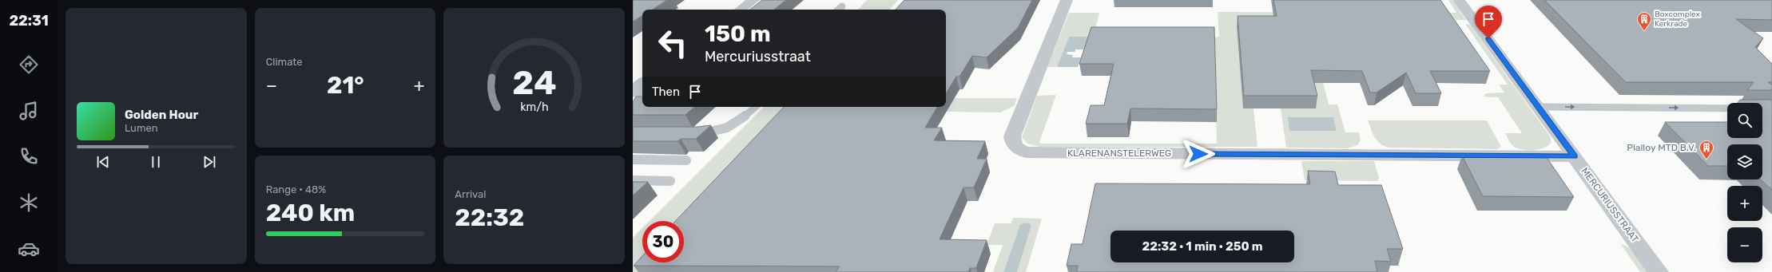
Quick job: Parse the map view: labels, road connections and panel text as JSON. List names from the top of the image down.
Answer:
{
  "streets": {
    "street": ["KLARENANSTELERWEG", "MERCURIUSSTRAAT"]
  },
  "crossings": [
    ["KLARENANSTELERWEG", "MERCURIUSSTRAAT"]
  ],
  "places": {
    "building": ["Boxcomplex Kerkrade", "Plalloy MTD B.V."]
  },
  "page": {
    "tabs": "22:31",
    "tile": [
      "Climate",
      ["Range · 48%", "240 km"],
      ["Arrival", "22:32"]
    ],
    "turn": ["150 m", "Mercuriusstraat"],
    "heat": ["−", "21°", "+"],
    "then": "Then",
    "song": ["Golden Hour", "Lumen"],
    "map_buttons": ["+", "−"],
    "limit": "30",
    "trip": "22:32 · 1 min · 250 m",
    "gauge": ["24", "km/h"]
  }
}
